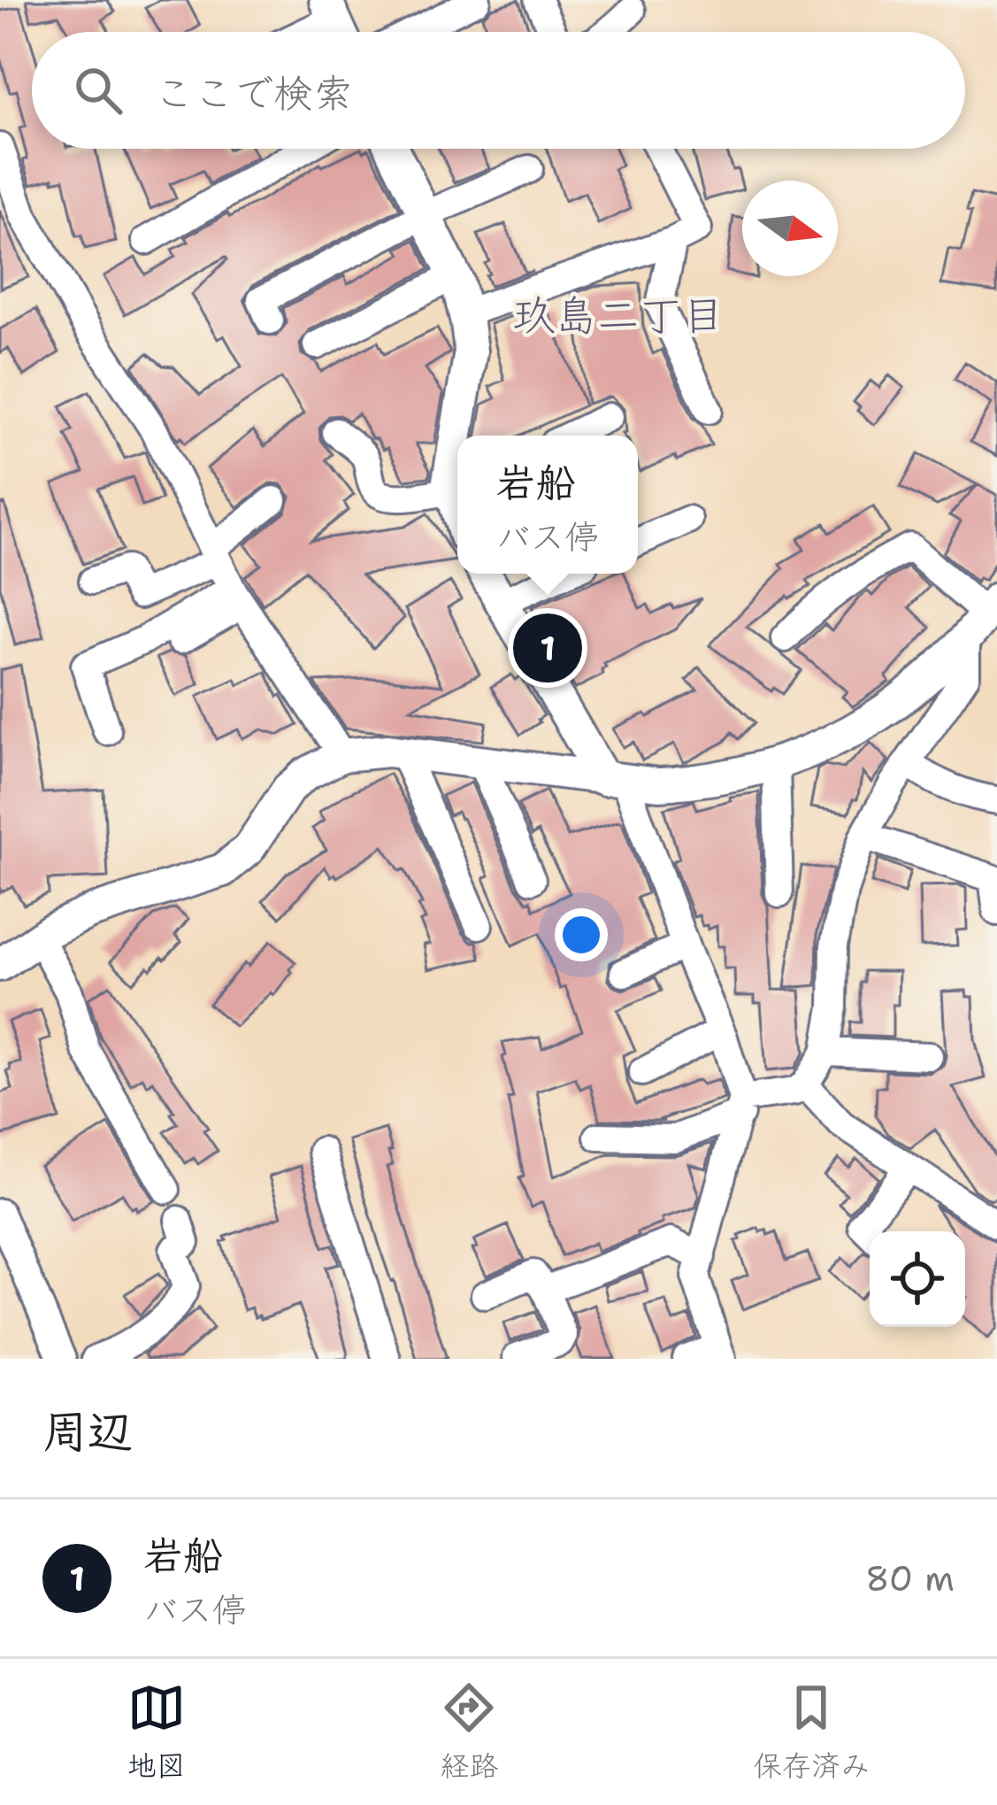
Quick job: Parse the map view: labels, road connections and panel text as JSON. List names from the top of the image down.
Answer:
{
  "districts": ["玖島二丁目"],
  "north": "right",
  "page": {
    "search": "ここで検索",
    "popup": ["岩船", "バス停"],
    "pins": "1",
    "heading": "周辺",
    "list": [
      {
        "mark": "1",
        "name": "岩船",
        "note": "バス停",
        "value": "80 m"
      }
    ],
    "nav": ["地図", "経路", "保存済み"]
  }
}
